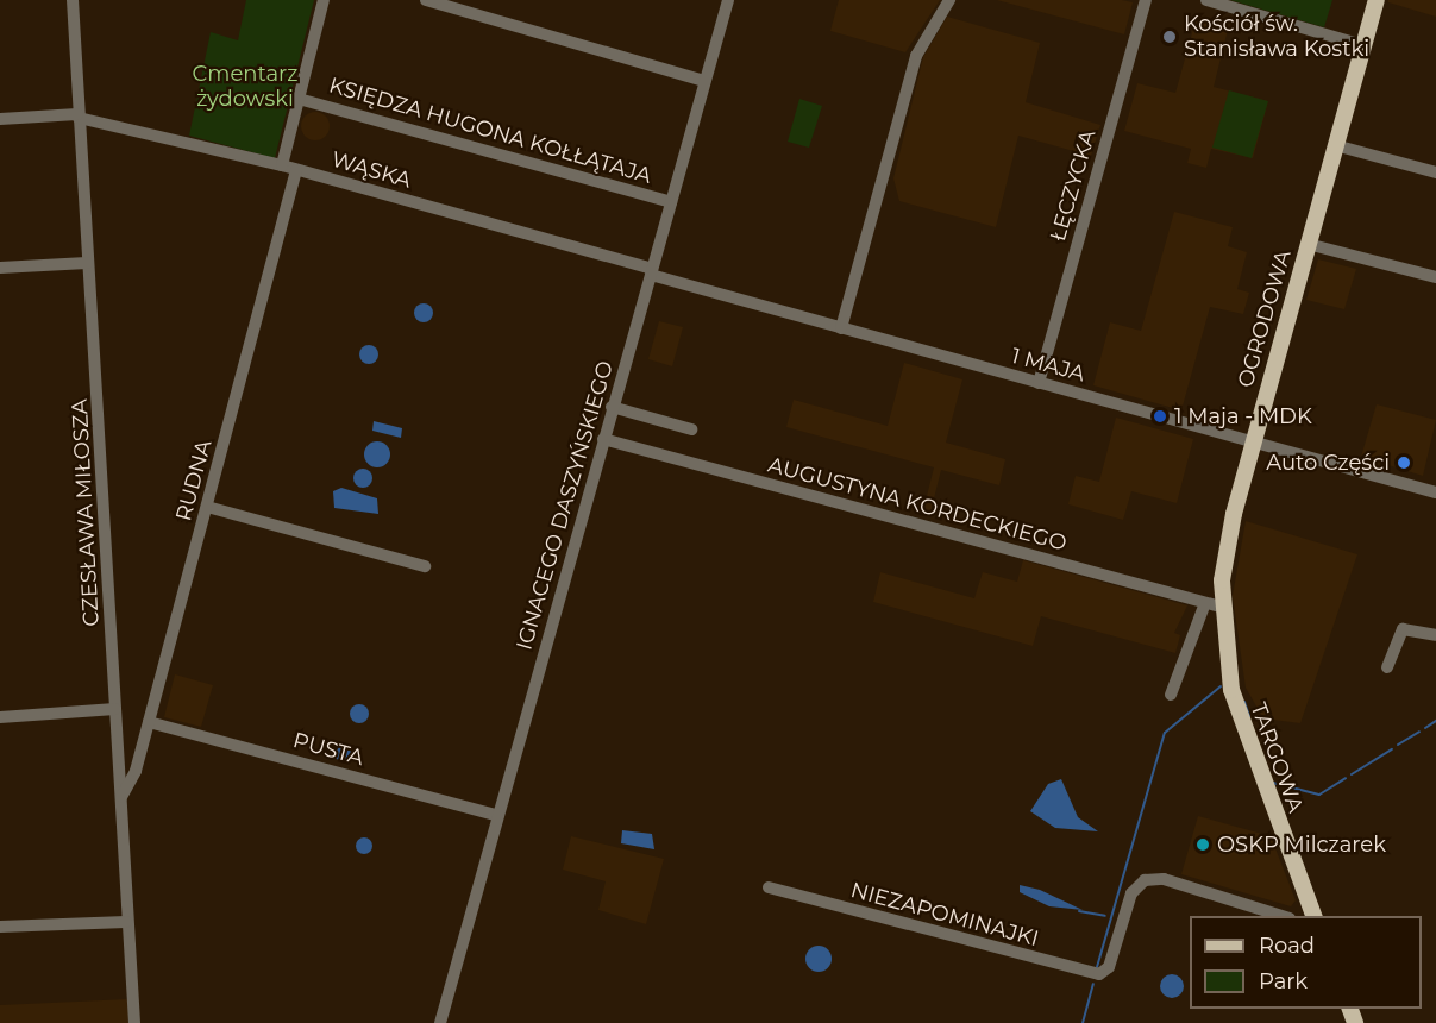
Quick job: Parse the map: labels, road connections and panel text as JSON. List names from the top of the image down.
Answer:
{
  "streets": {
    "main road": ["OGRODOWA", "TARGOWA"],
    "street": [
      "KSIĘDZA HUGONA KOŁŁĄTAJA",
      "WĄSKA",
      "ŁĘCZYCKA",
      "1 MAJA",
      "RUDNA",
      "AUGUSTYNA KORDECKIEGO",
      "IGNACEGO DASZYŃSKIEGO",
      "CZESŁAWA MIŁOSZA",
      "PUSTA",
      "NIEZAPOMINAJKI"
    ]
  },
  "crossings": [
    ["KSIĘDZA HUGONA KOŁŁĄTAJA", "IGNACEGO DASZYŃSKIEGO"],
    ["WĄSKA", "1 MAJA"],
    ["WĄSKA", "RUDNA"],
    ["WĄSKA", "IGNACEGO DASZYŃSKIEGO"],
    ["WĄSKA", "CZESŁAWA MIŁOSZA"],
    ["ŁĘCZYCKA", "1 MAJA"],
    ["OGRODOWA", "1 MAJA"],
    ["OGRODOWA", "AUGUSTYNA KORDECKIEGO"],
    ["OGRODOWA", "TARGOWA"],
    ["1 MAJA", "IGNACEGO DASZYŃSKIEGO"],
    ["RUDNA", "CZESŁAWA MIŁOSZA"],
    ["RUDNA", "PUSTA"],
    ["AUGUSTYNA KORDECKIEGO", "IGNACEGO DASZYŃSKIEGO"],
    ["AUGUSTYNA KORDECKIEGO", "TARGOWA"],
    ["IGNACEGO DASZYŃSKIEGO", "PUSTA"]
  ],
  "parks": ["Cmentarz żydowski"],
  "places": [
    "Kościół św. Stanisława Kostki",
    "1 Maja - MDK",
    "Auto Części",
    "OSKP Milczarek"
  ],
  "legend": ["Road", "Park"]
}
